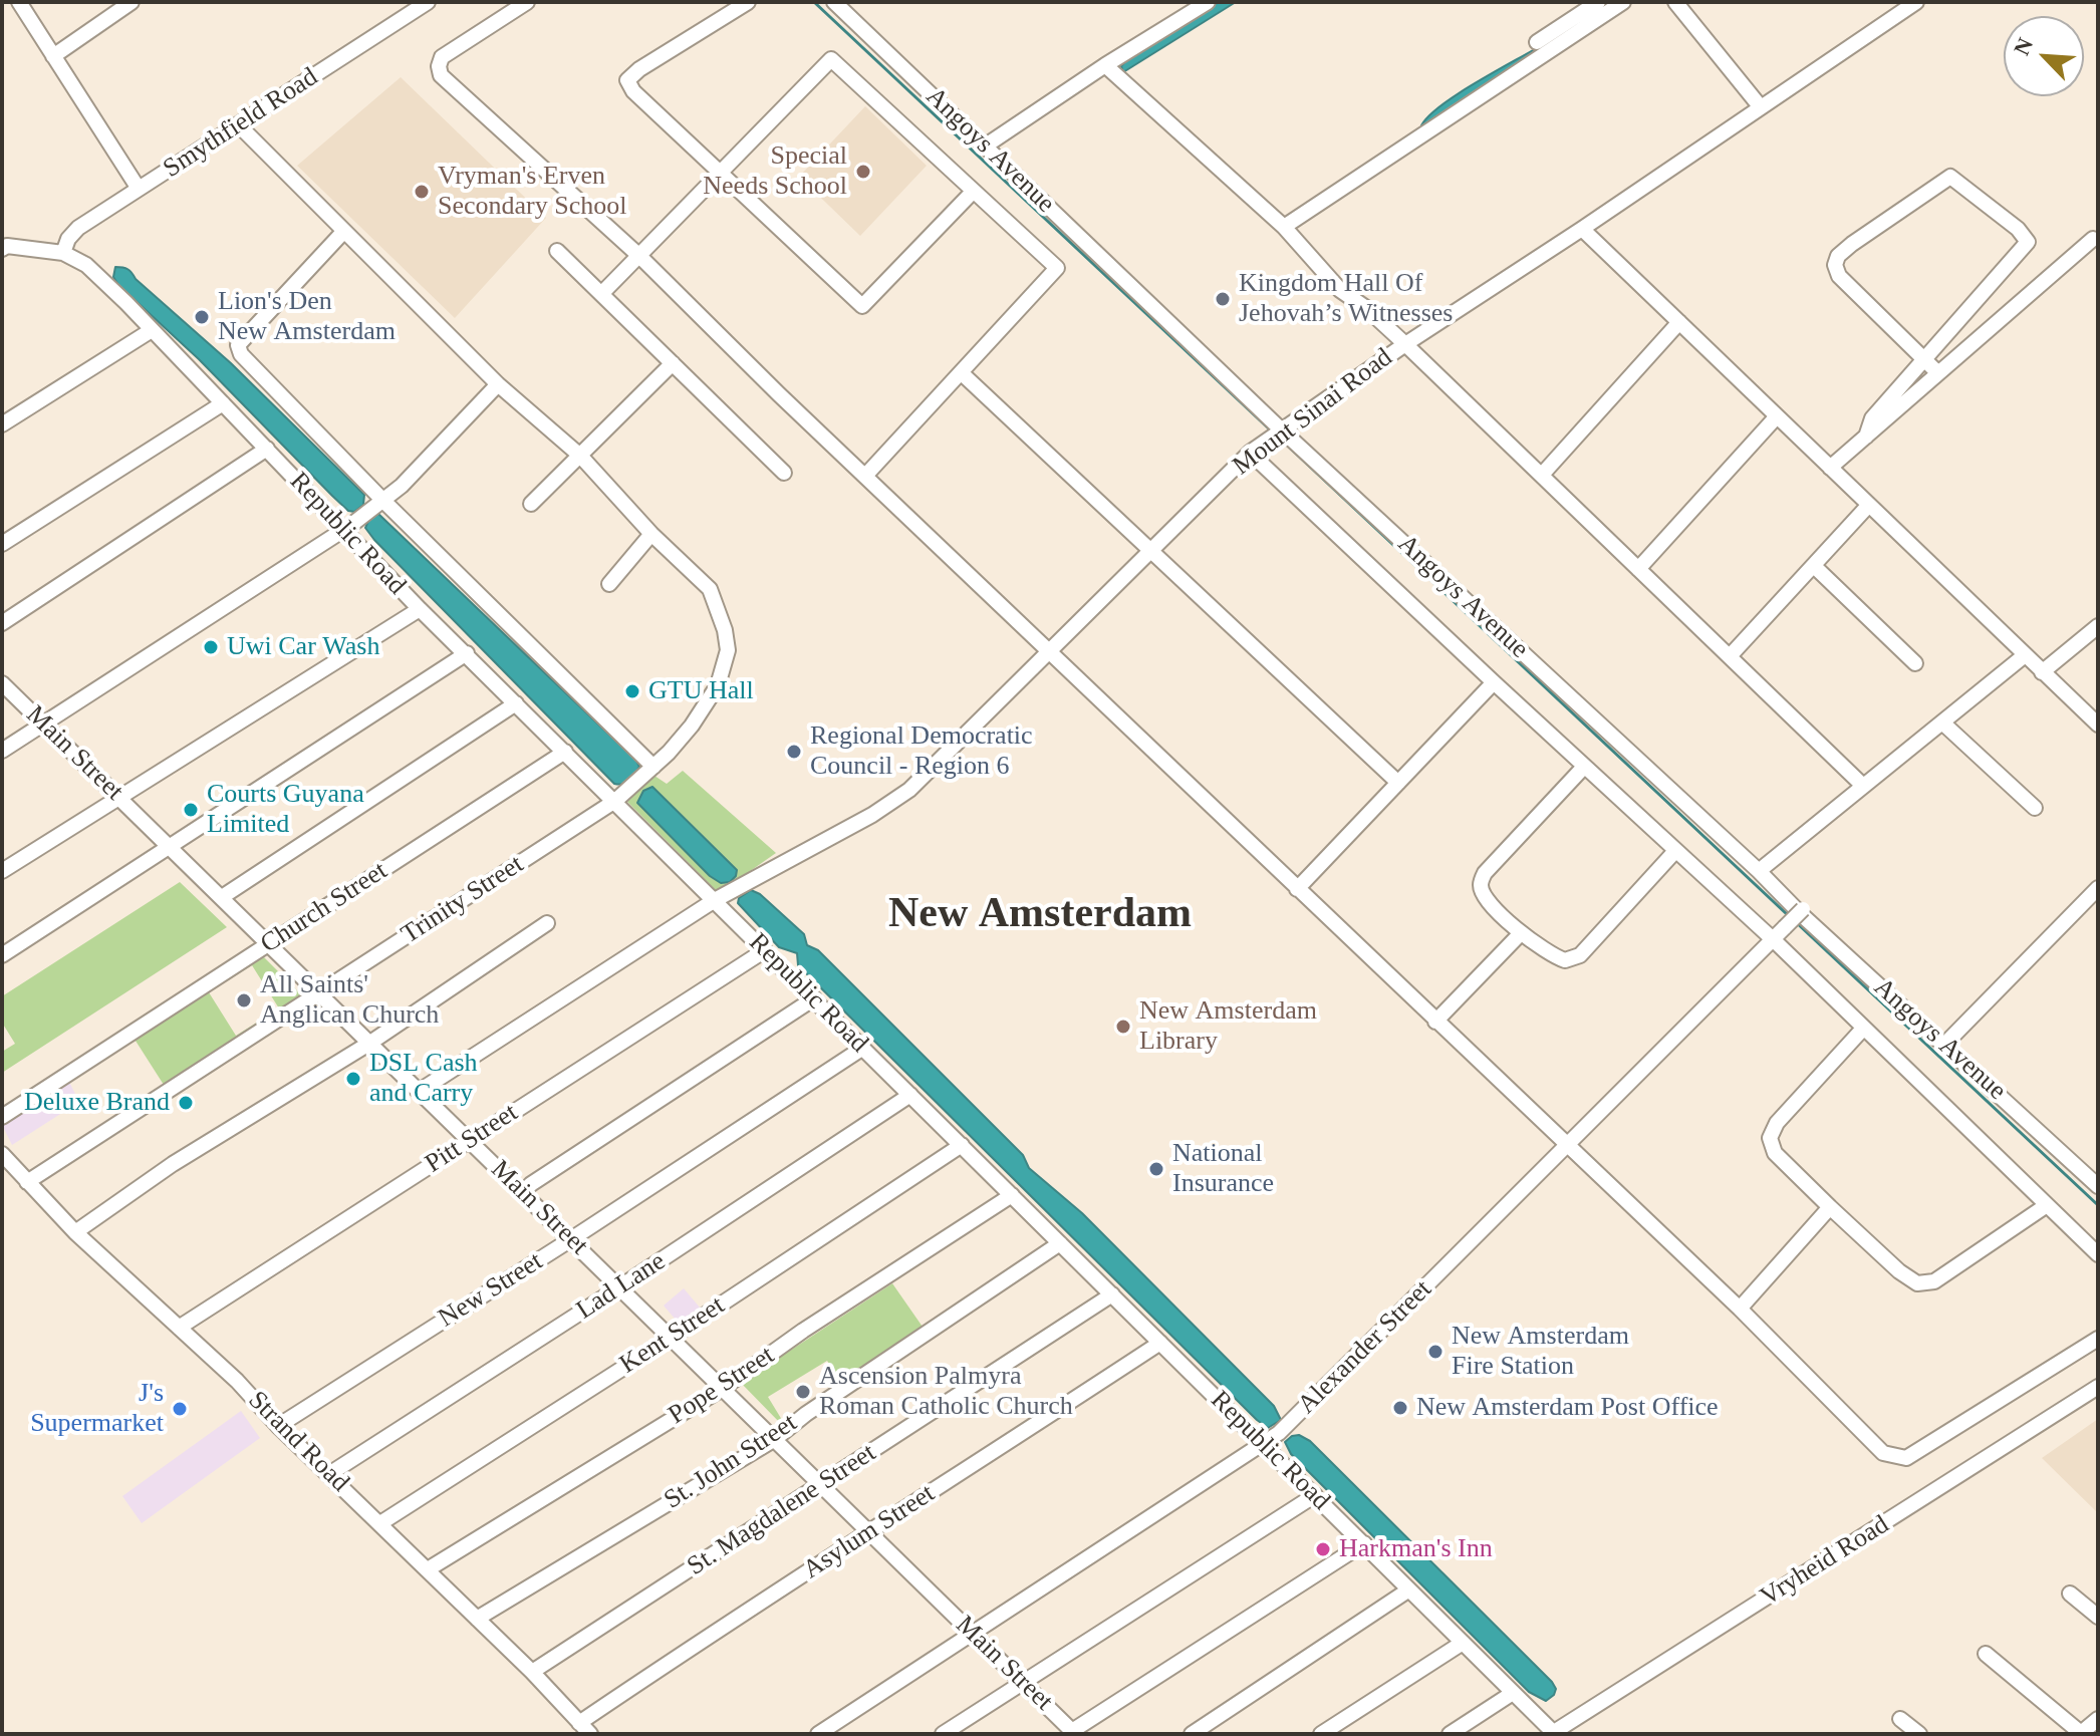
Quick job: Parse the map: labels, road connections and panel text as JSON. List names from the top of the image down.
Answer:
{
  "streets": {
    "street": [
      "Smythfield Road",
      "Angoys Avenue",
      "Mount Sinai Road",
      "Republic Road",
      "Main Street",
      "Trinity Street",
      "Church Street",
      "Pitt Street",
      "Lad Lane",
      "New Street",
      "Kent Street",
      "Alexander Street",
      "Pope Street",
      "Strand Road",
      "St. John Street",
      "St. Magdalene Street",
      "Asylum Street",
      "Vryheid Road"
    ]
  },
  "crossings": [
    ["Smythfield Road", "Republic Road"],
    ["Smythfield Road", "Trinity Street"],
    ["Angoys Avenue", "Mount Sinai Road"],
    ["Angoys Avenue", "Alexander Street"],
    ["Mount Sinai Road", "Republic Road"],
    ["Mount Sinai Road", "Main Street"],
    ["Republic Road", "Trinity Street"],
    ["Republic Road", "Church Street"],
    ["Republic Road", "Pitt Street"],
    ["Republic Road", "Lad Lane"],
    ["Republic Road", "New Street"],
    ["Republic Road", "Kent Street"],
    ["Republic Road", "Alexander Street"],
    ["Republic Road", "Pope Street"],
    ["Republic Road", "St. John Street"],
    ["Republic Road", "St. Magdalene Street"],
    ["Republic Road", "Asylum Street"],
    ["Republic Road", "Vryheid Road"],
    ["Main Street", "Trinity Street"],
    ["Main Street", "Church Street"],
    ["Main Street", "Pitt Street"],
    ["Main Street", "Lad Lane"],
    ["Main Street", "New Street"],
    ["Main Street", "Kent Street"],
    ["Main Street", "Alexander Street"],
    ["Main Street", "Pope Street"],
    ["Main Street", "St. John Street"],
    ["Main Street", "St. Magdalene Street"],
    ["Main Street", "Asylum Street"],
    ["Trinity Street", "Strand Road"],
    ["Pitt Street", "Strand Road"],
    ["Lad Lane", "Strand Road"],
    ["New Street", "Strand Road"],
    ["Kent Street", "Strand Road"],
    ["Pope Street", "Strand Road"],
    ["Strand Road", "St. John Street"],
    ["Strand Road", "St. Magdalene Street"],
    ["Strand Road", "Asylum Street"]
  ],
  "districts": ["New Amsterdam"],
  "places": [
    "Special Needs School",
    "Vryman's Erven Secondary School",
    "Kingdom Hall Of Jehovah’s Witnesses",
    "Lion's Den New Amsterdam",
    "Uwi Car Wash",
    "GTU Hall",
    "Regional Democratic Council - Region 6",
    "Courts Guyana Limited",
    "All Saints' Anglican Church",
    "New Amsterdam Library",
    "DSL Cash and Carry",
    "Deluxe Brand",
    "National Insurance",
    "New Amsterdam Fire Station",
    "Ascension Palmyra Roman Catholic Church",
    "New Amsterdam Post Office",
    "J's Supermarket",
    "Harkman's Inn"
  ],
  "north": "top left"
}
